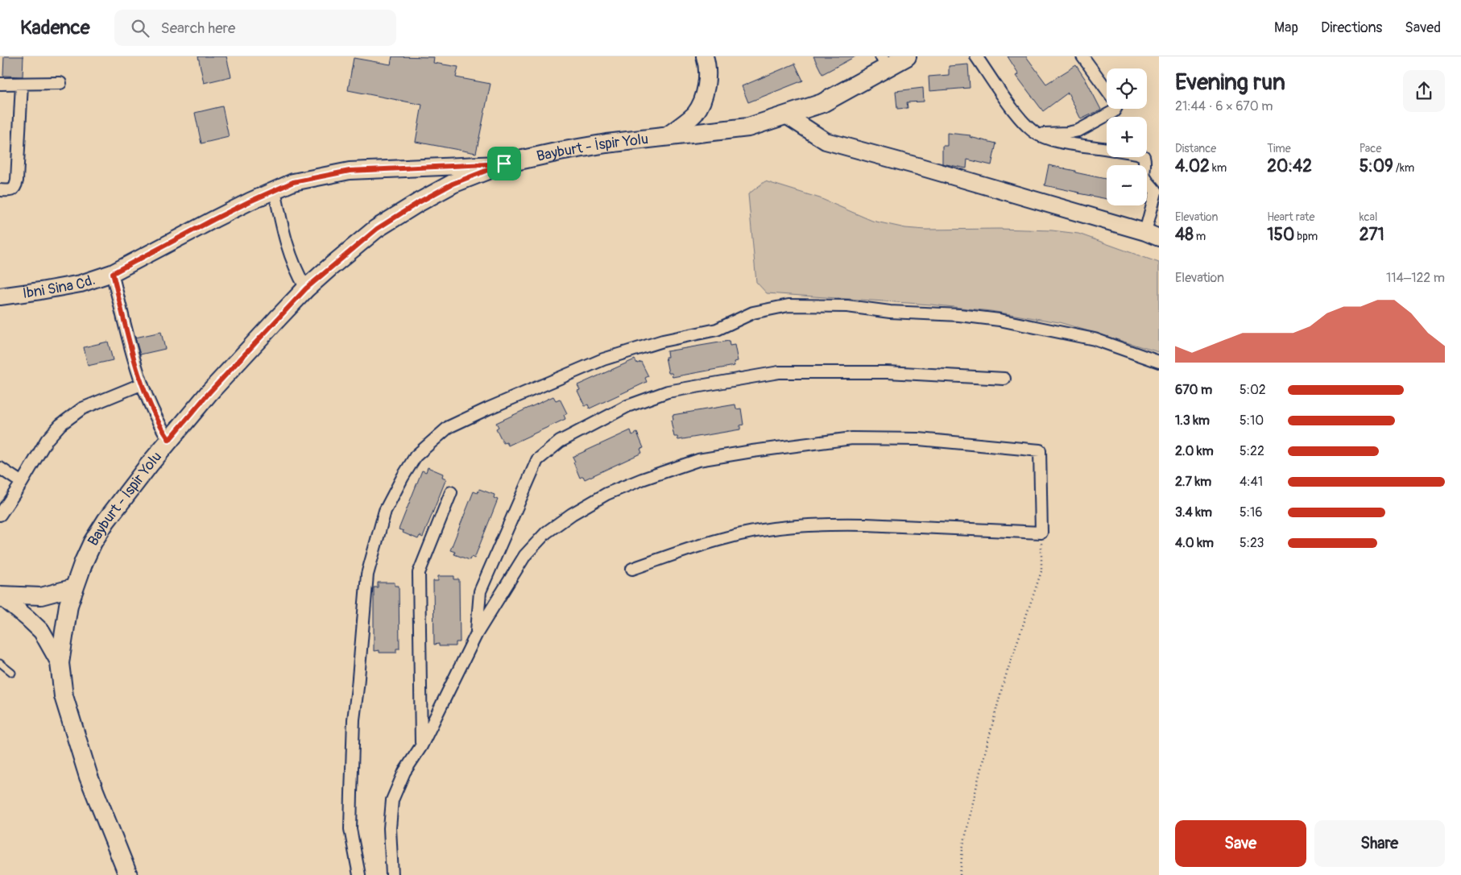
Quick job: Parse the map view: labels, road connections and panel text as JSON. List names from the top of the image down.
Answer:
{
  "streets": {
    "main road": ["Bayburt - İspir Yolu", "İbni Sina Cd."]
  },
  "crossings": [
    ["Bayburt - İspir Yolu", "İbni Sina Cd."]
  ],
  "page": {
    "header": "Kadence",
    "search": "Search here",
    "nav": ["Map", "Directions", "Saved"],
    "heading": ["Evening run", "21:44 · 6 × 670 m"],
    "map_buttons": ["+", "−"],
    "stats": [
      ["Distance", "4.02 km"],
      ["Time", "20:42"],
      ["Pace", "5:09 /km"],
      ["Elevation", "48 m"],
      ["Heart rate", "150 bpm"],
      ["kcal", "271"]
    ],
    "chart": ["Elevation", "114–122 m"],
    "list": [
      {
        "name": "670 m",
        "note": "5:02"
      },
      {
        "name": "1.3 km",
        "note": "5:10"
      },
      {
        "name": "2.0 km",
        "note": "5:22"
      },
      {
        "name": "2.7 km",
        "note": "4:41"
      },
      {
        "name": "3.4 km",
        "note": "5:16"
      },
      {
        "name": "4.0 km",
        "note": "5:23"
      }
    ],
    "buttons": ["Save", "Share"]
  }
}
